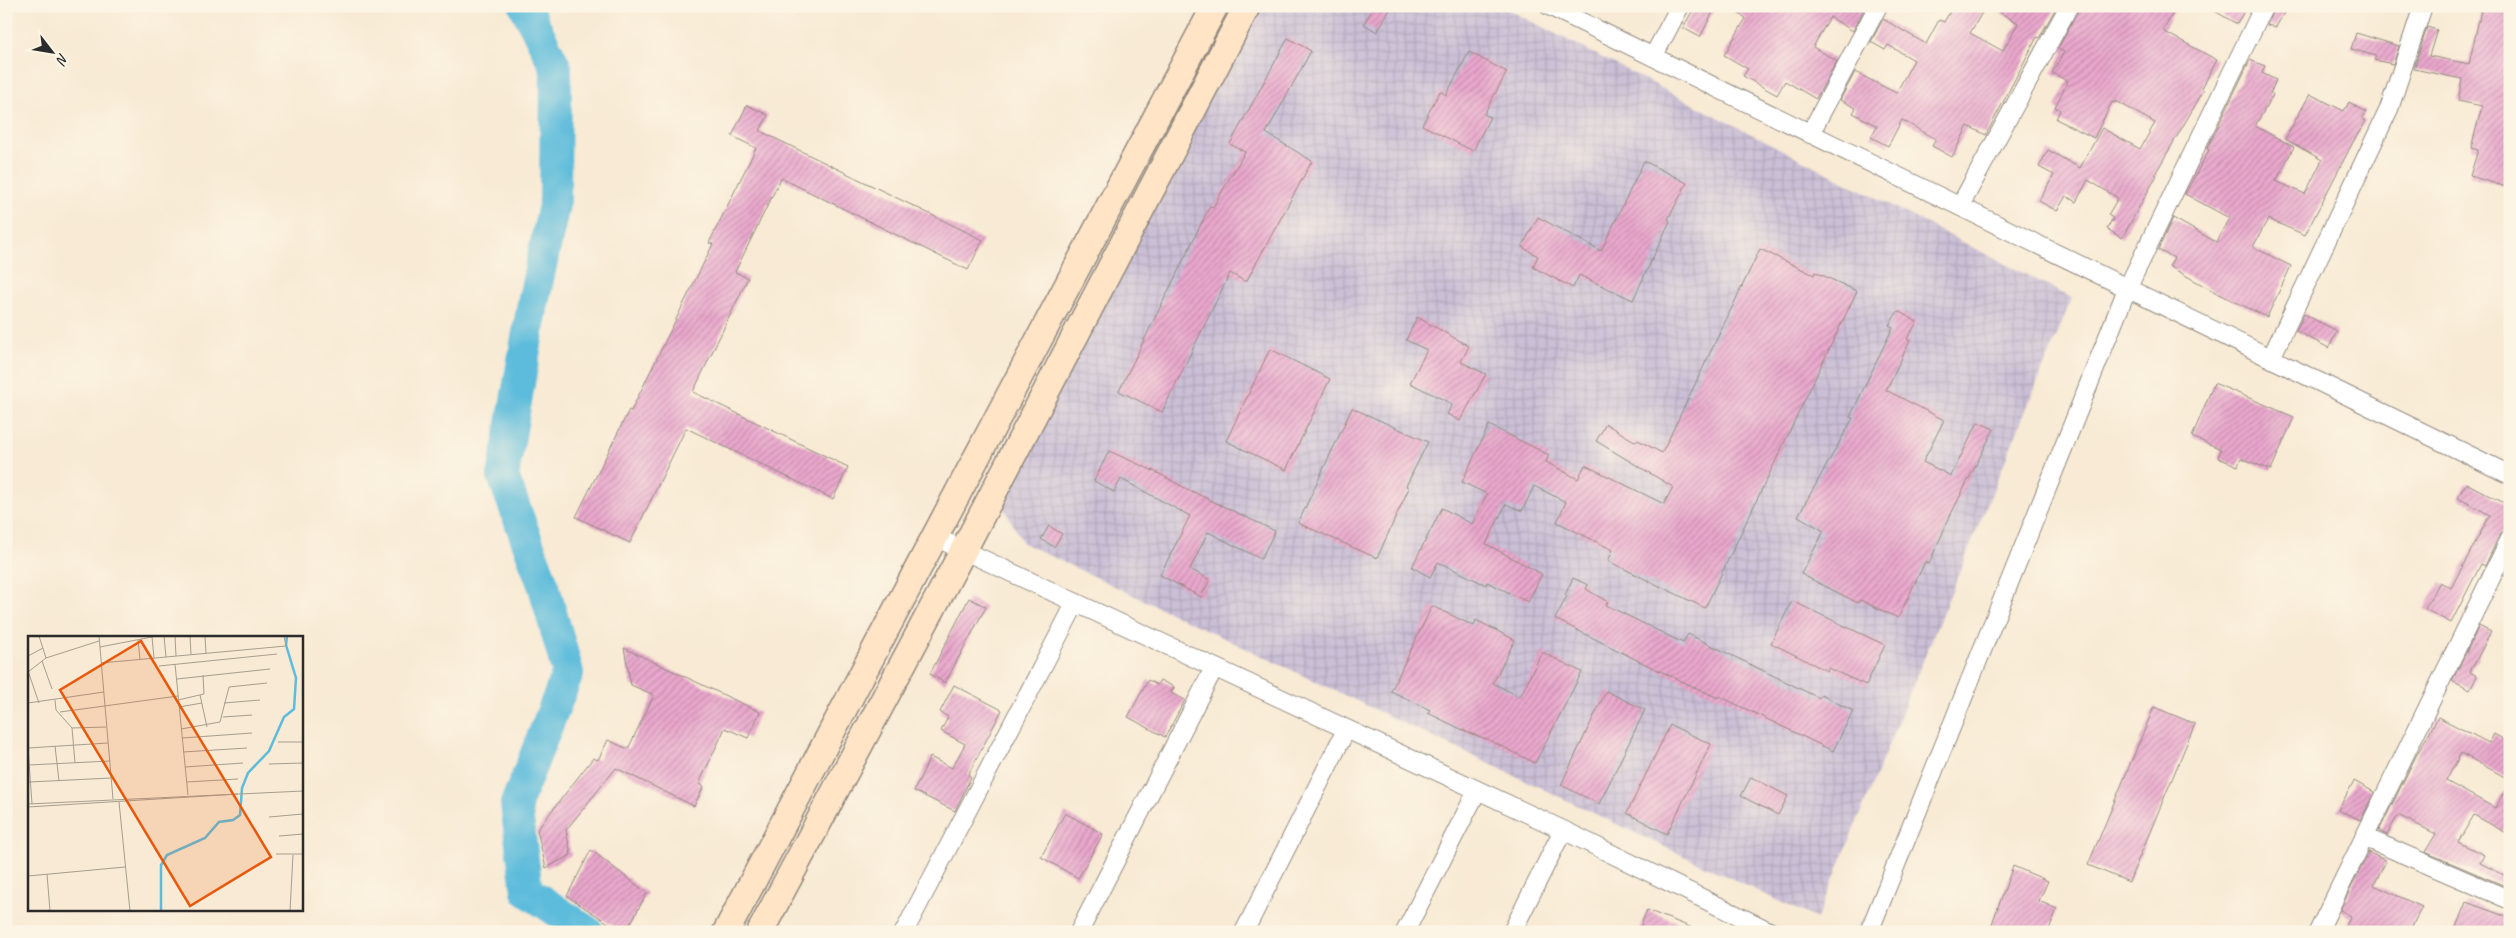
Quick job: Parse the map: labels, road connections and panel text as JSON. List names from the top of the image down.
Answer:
{
  "north": "bottom right"
}
